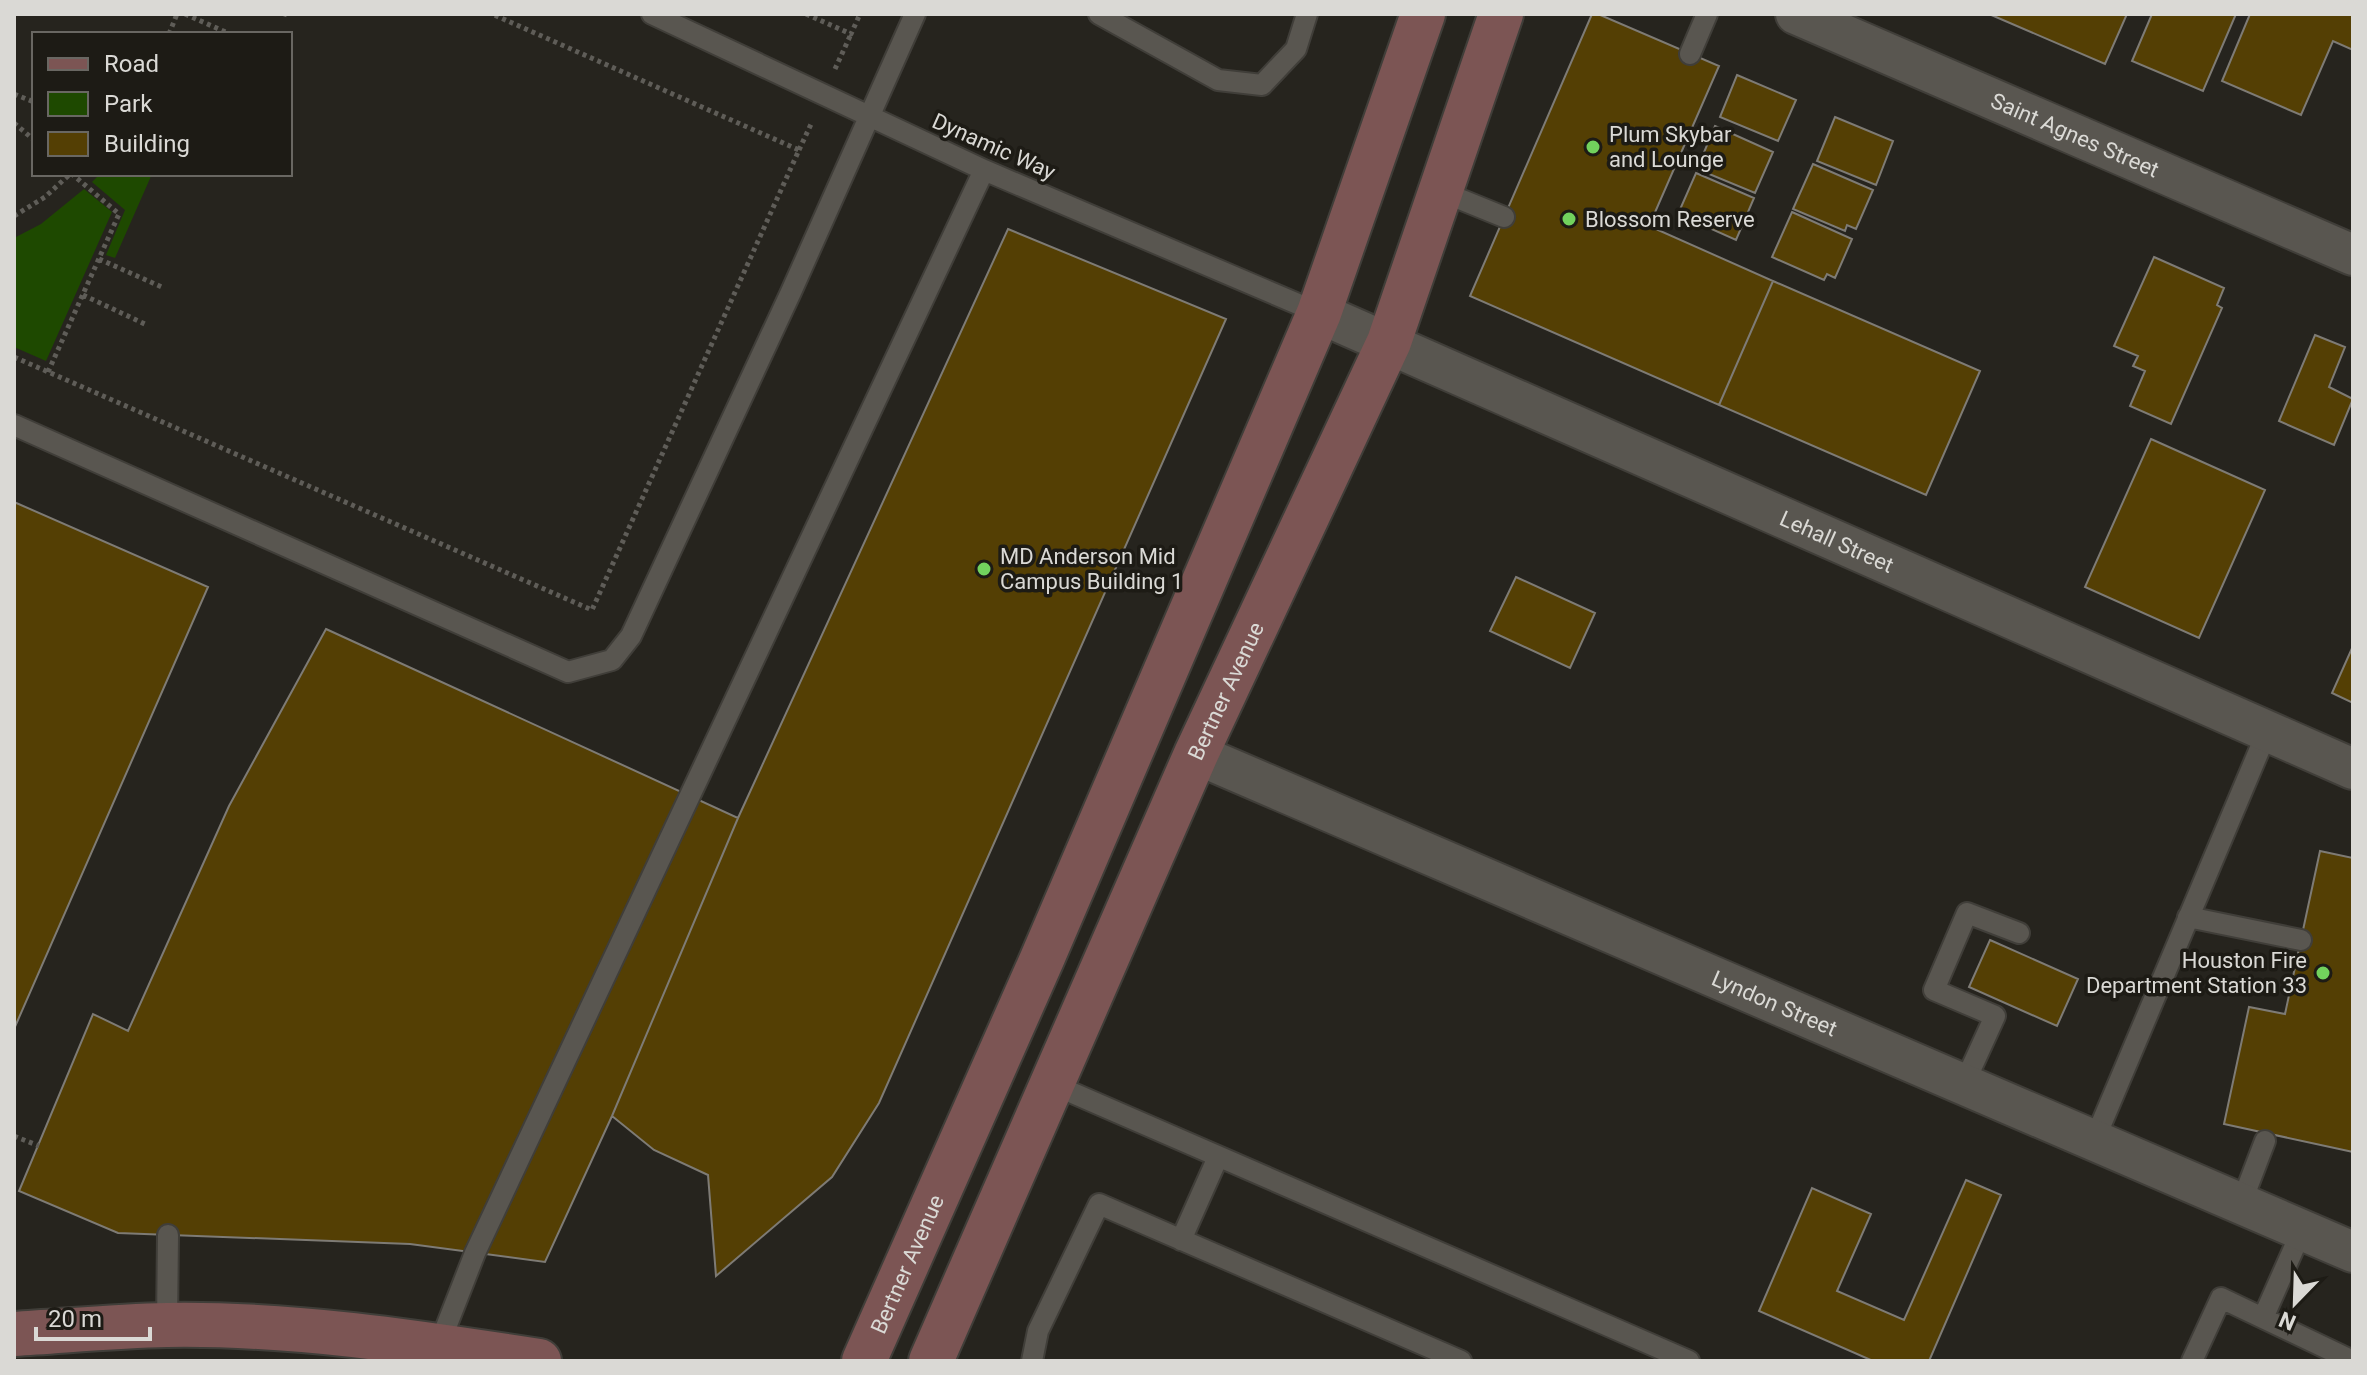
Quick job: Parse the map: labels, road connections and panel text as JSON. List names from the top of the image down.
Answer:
{
  "streets": {
    "street": [
      "Saint Agnes Street",
      "Lehall Street",
      "Bertner Avenue",
      "Lyndon Street"
    ],
    "lane": ["Dynamic Way"]
  },
  "crossings": [
    ["Dynamic Way", "Lehall Street"],
    ["Dynamic Way", "Bertner Avenue"],
    ["Lehall Street", "Bertner Avenue"],
    ["Bertner Avenue", "Lyndon Street"]
  ],
  "places": [
    "Plum Skybar and Lounge",
    "Blossom Reserve",
    "MD Anderson Mid Campus Building 1",
    "Houston Fire Department Station 33"
  ],
  "legend": ["Road", "Park", "Building"],
  "scale_bar": "20 m",
  "north": "bottom left"
}
